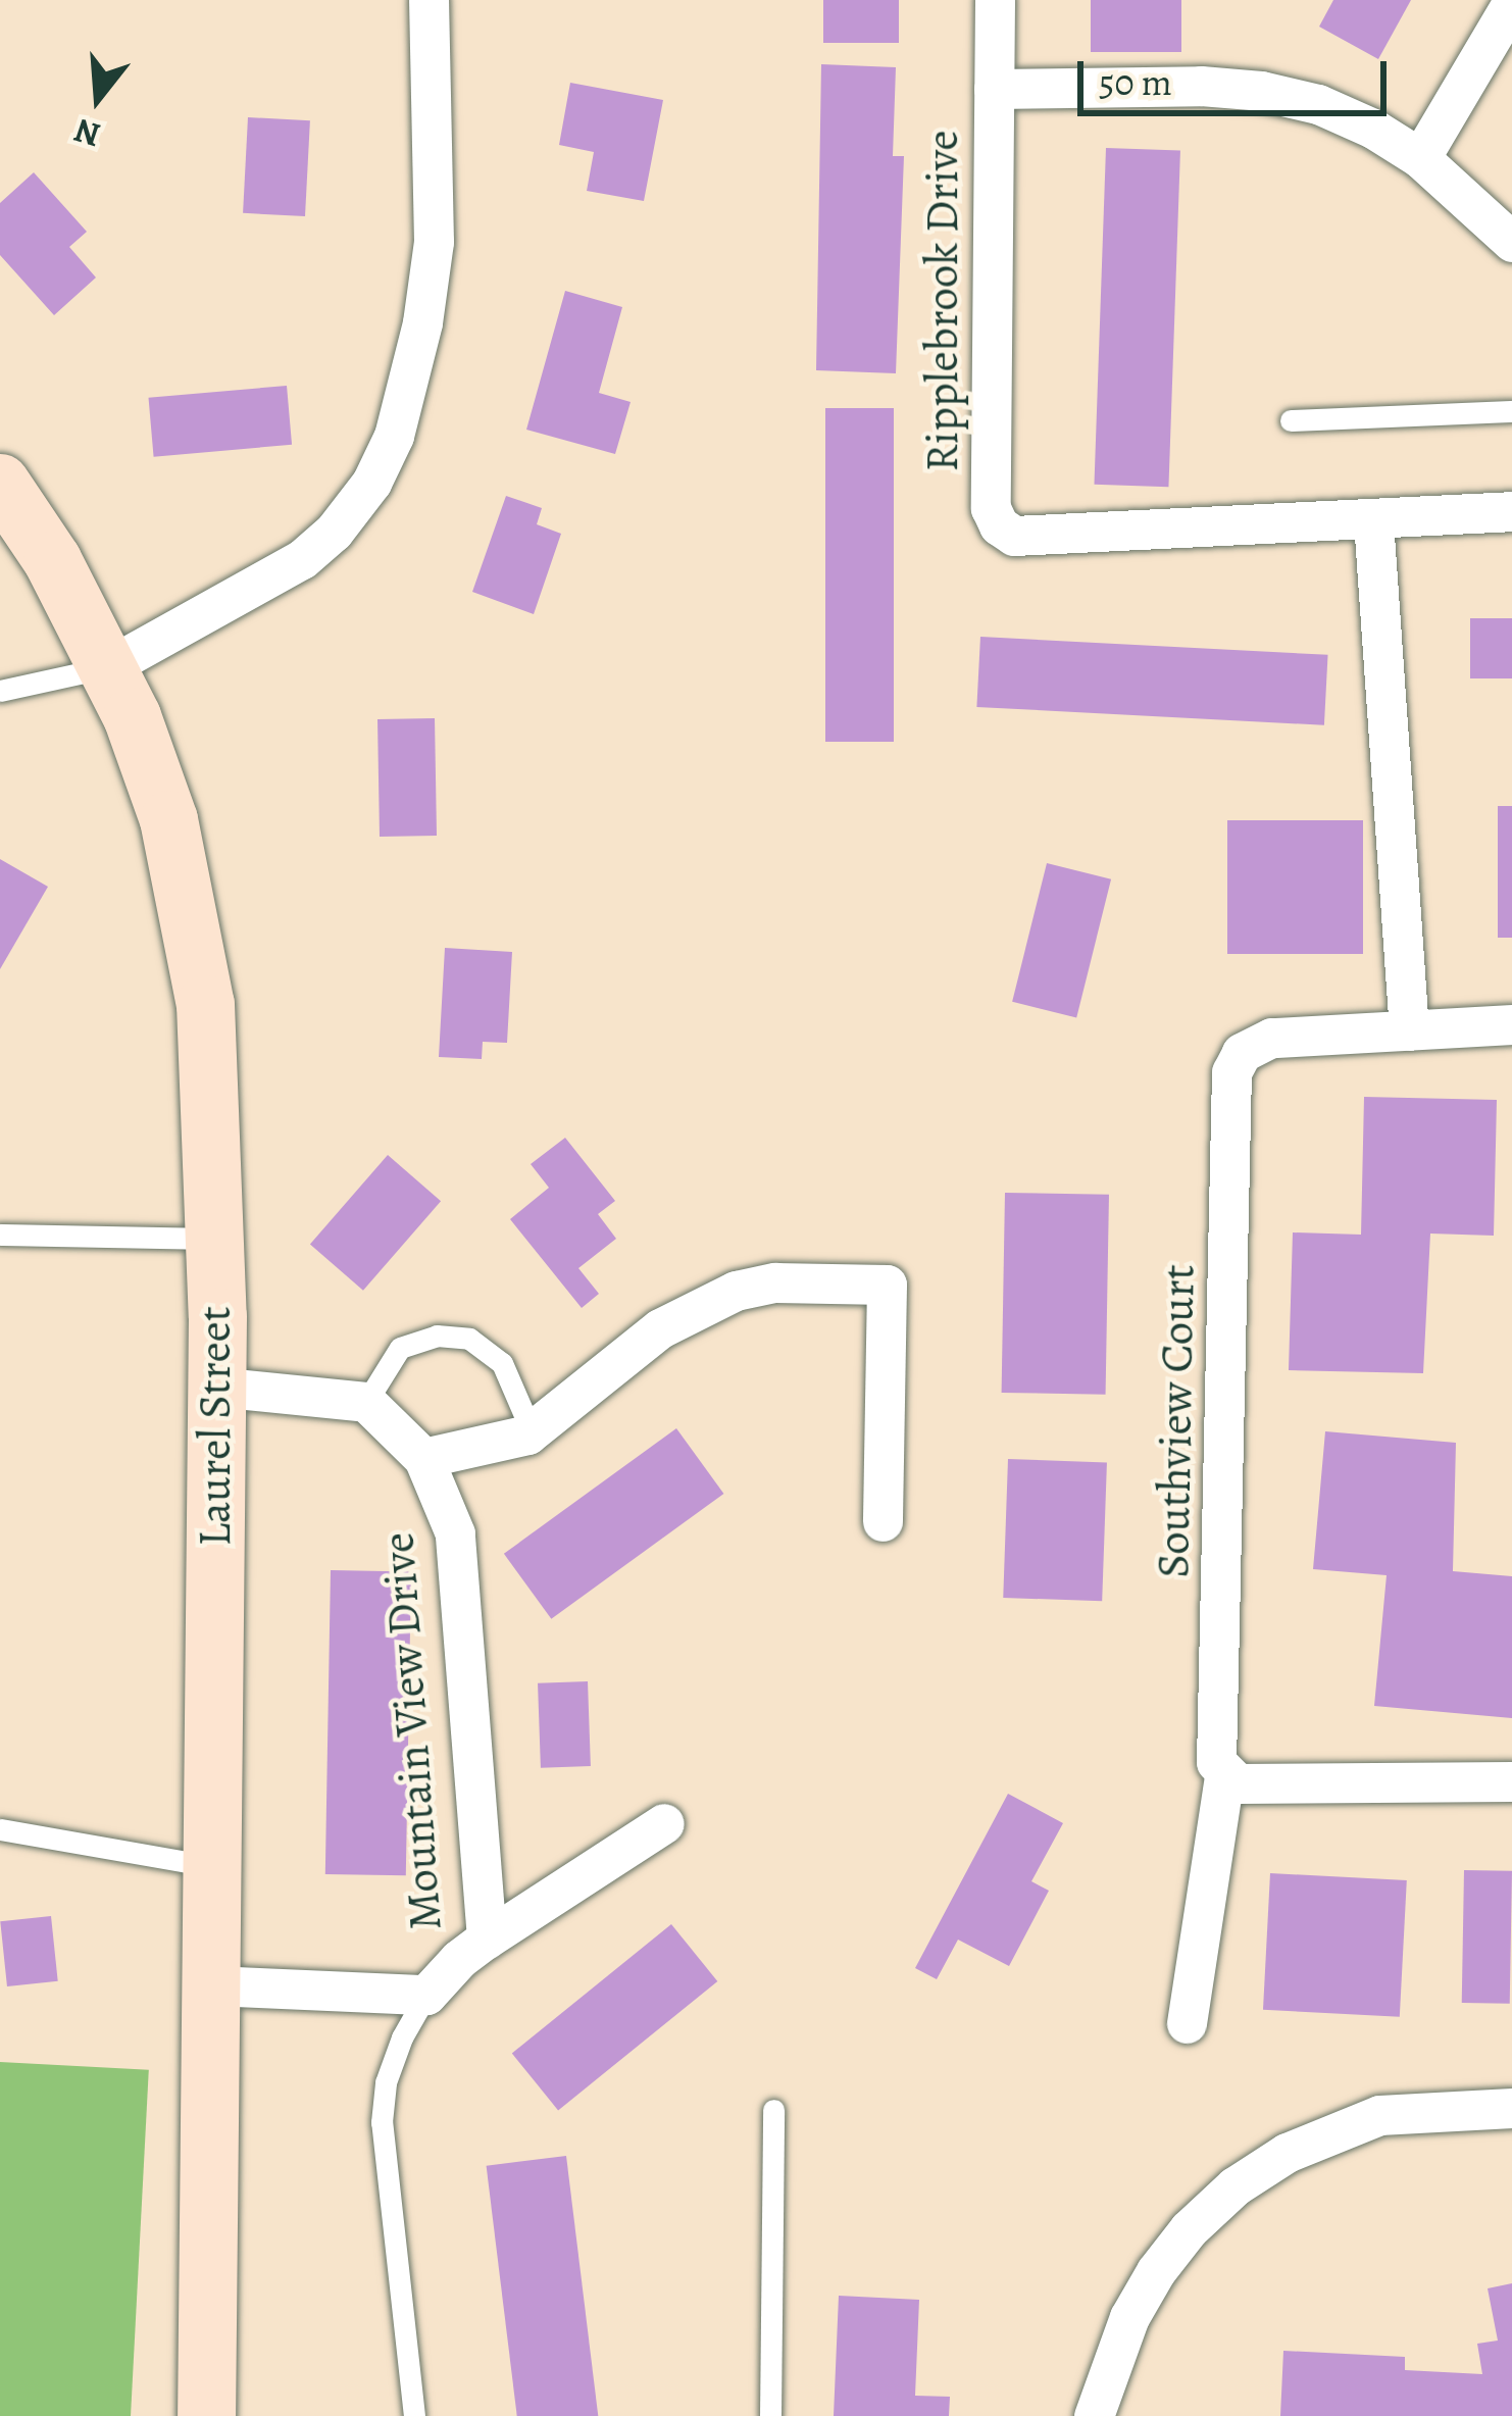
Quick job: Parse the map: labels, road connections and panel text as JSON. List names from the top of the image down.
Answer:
{
  "streets": {
    "street": [
      "Ripplebrook Drive",
      "Southview Court",
      "Laurel Street",
      "Mountain View Drive"
    ]
  },
  "crossings": [
    ["Laurel Street", "Mountain View Drive"]
  ],
  "scale_bar": "50 m",
  "north": "bottom"
}
